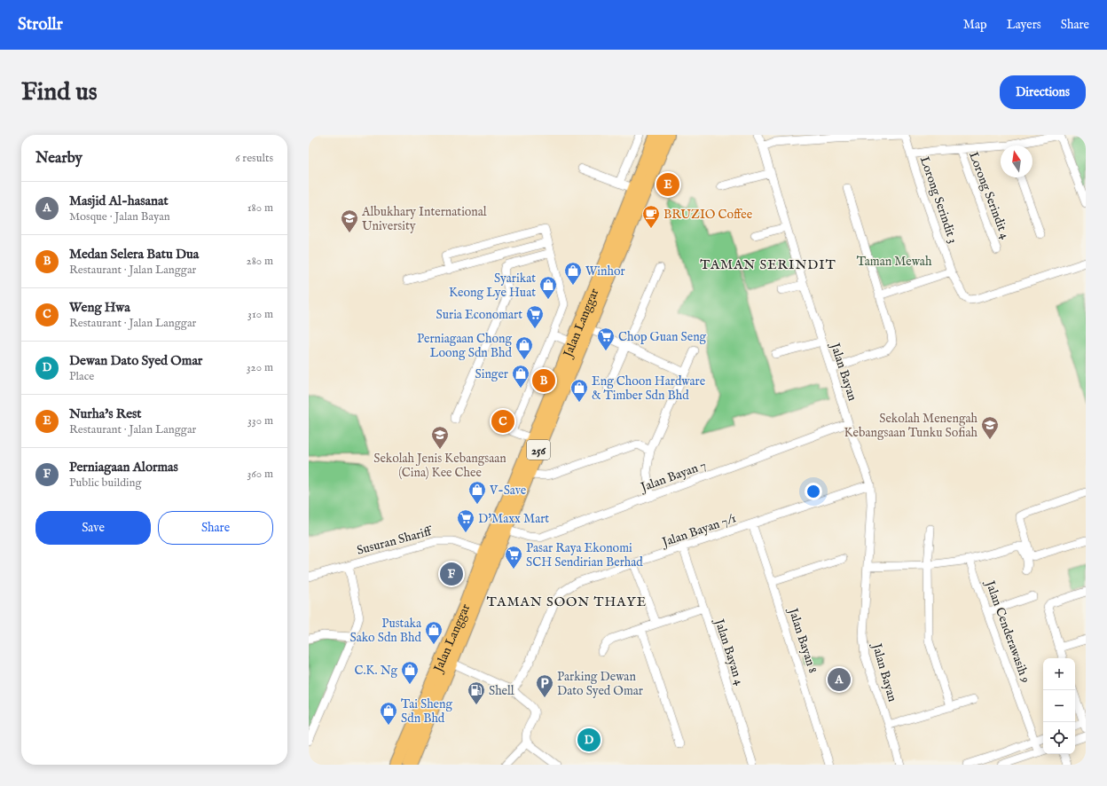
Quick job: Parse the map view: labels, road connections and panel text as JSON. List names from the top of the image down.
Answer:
{
  "streets": {
    "main road": ["Jalan Langgar", "256"],
    "street": [
      "Lorong Serindit 4",
      "Lorong Serindit 3",
      "Jalan Bayan",
      "Jalan Bayan 7",
      "Jalan Bayan 7/1",
      "Susuran Shariff",
      "Jalan Cenderawasih 9",
      "Jalan Bayan 8",
      "Jalan Bayan 4"
    ]
  },
  "crossings": [
    ["Jalan Langgar", "Jalan Bayan 7"],
    ["Jalan Langgar", "Susuran Shariff"],
    ["Jalan Bayan", "Jalan Bayan 7"],
    ["Jalan Bayan", "Jalan Bayan 7/1"],
    ["Jalan Bayan 7/1", "Jalan Bayan 8"],
    ["Jalan Bayan 7/1", "Jalan Bayan 4"]
  ],
  "districts": ["TAMAN SERINDIT", "TAMAN SOON THAYE"],
  "parks": ["Taman Mewah"],
  "places": {
    "cafe": ["BRUZIO Coffee"],
    "school or university": ["Albukhary International University", "Sekolah Menengah Kebangsaan Tunku Sofiah", "Sekolah Jenis Kebangsaan (Cina) Kee Chee"],
    "shop": [
      "Winhor",
      "Syarikat Keong Lye Huat",
      "Perniagaan Chong Loong Sdn Bhd",
      "Singer",
      "Eng Choon Hardware & Timber Sdn Bhd",
      "V-Save",
      "Pustaka Sako Sdn Bhd",
      "C.K. Ng",
      "Tai Sheng Sdn Bhd"
    ],
    "supermarket": [
      "Suria Economart",
      "Chop Guan Seng",
      "D'Maxx Mart",
      "Pasar Raya Ekonomi SCH Sendirian Berhad"
    ],
    "parking": ["Parking Dewan Dato Syed Omar"],
    "fuel station": ["Shell"]
  },
  "north": "top",
  "page": {
    "header": "Strollr",
    "nav": ["Map", "Layers", "Share"],
    "buttons": [
      "Directions",
      ["Save", "Share"]
    ],
    "title": "Find us",
    "heading": ["Nearby", "6 results"],
    "pins": [
      "E",
      "B",
      "C",
      "F",
      "A",
      "D"
    ],
    "list": [
      {
        "mark": "A",
        "name": "Masjid Al-hasanat",
        "note": "Mosque · Jalan Bayan",
        "value": "180 m"
      },
      {
        "mark": "B",
        "name": "Medan Selera Batu Dua",
        "note": "Restaurant · Jalan Langgar",
        "value": "280 m"
      },
      {
        "mark": "C",
        "name": "Weng Hwa",
        "note": "Restaurant · Jalan Langgar",
        "value": "310 m"
      },
      {
        "mark": "D",
        "name": "Dewan Dato Syed Omar",
        "note": "Place",
        "value": "320 m"
      },
      {
        "mark": "E",
        "name": "Nurha's Rest",
        "note": "Restaurant · Jalan Langgar",
        "value": "330 m"
      },
      {
        "mark": "F",
        "name": "Perniagaan Alormas",
        "note": "Public building",
        "value": "360 m"
      }
    ],
    "map_buttons": ["+", "−"]
  }
}
